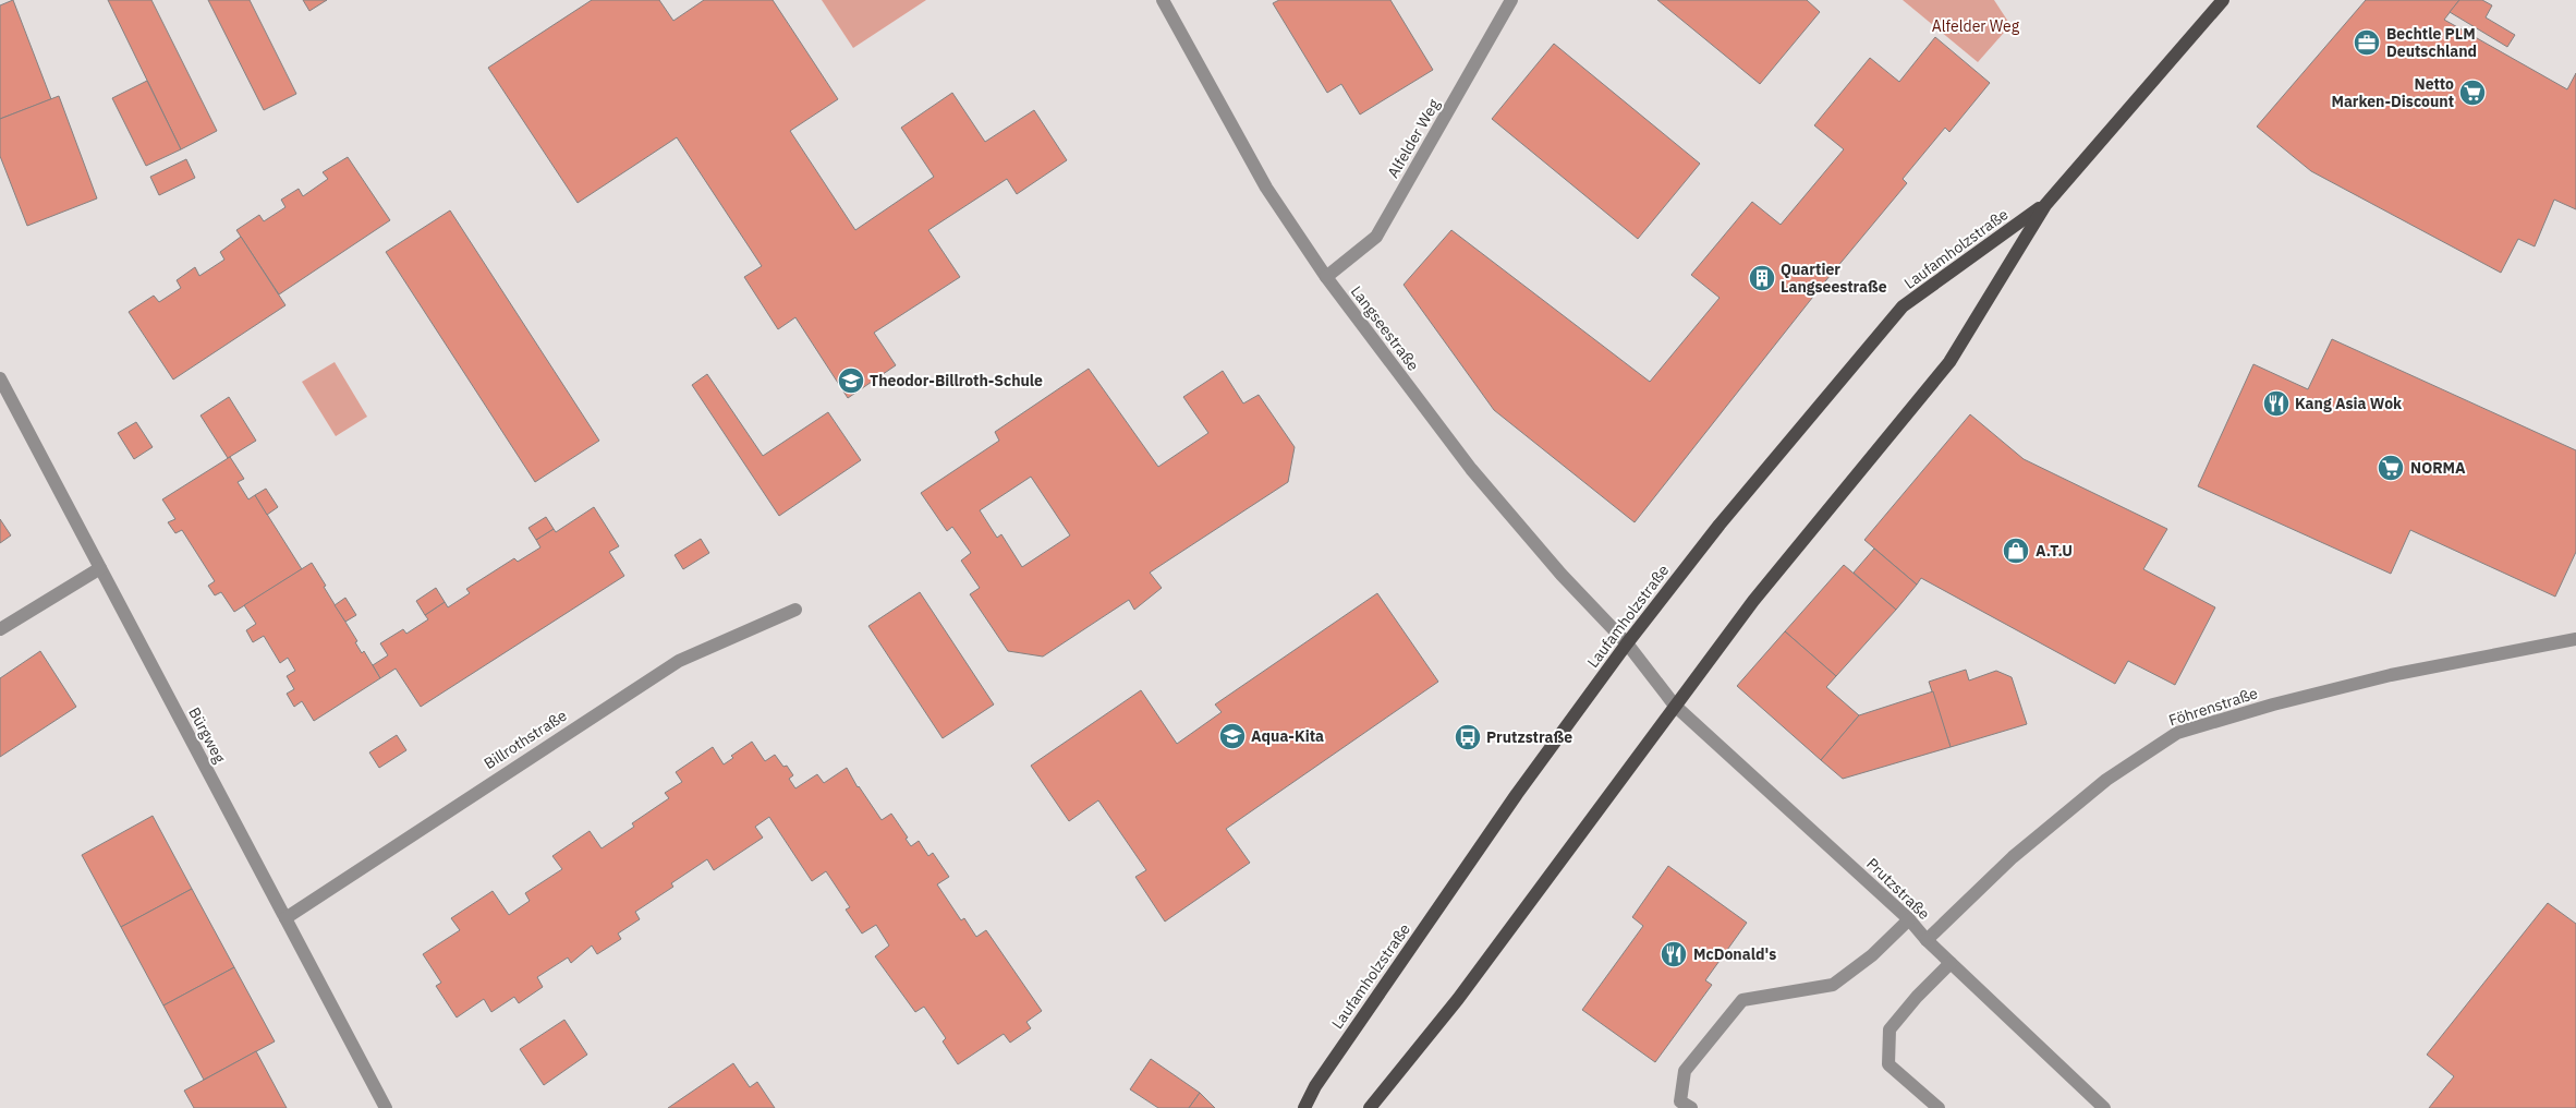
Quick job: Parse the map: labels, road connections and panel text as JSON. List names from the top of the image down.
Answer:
{
  "streets": {
    "main road": ["Laufamholzstraße"],
    "street": [
      "Alfelder Weg",
      "Langseestraße",
      "Föhrenstraße",
      "Bürgweg",
      "Billrothstraße",
      "Prutzstraße"
    ]
  },
  "crossings": [
    ["Alfelder Weg", "Langseestraße"],
    ["Laufamholzstraße", "Langseestraße"],
    ["Laufamholzstraße", "Prutzstraße"],
    ["Langseestraße", "Prutzstraße"],
    ["Föhrenstraße", "Prutzstraße"],
    ["Bürgweg", "Billrothstraße"]
  ],
  "parks": ["Alfelder Weg"],
  "places": {
    "office": ["Bechtle PLM Deutschland"],
    "supermarket": ["Netto Marken-Discount", "NORMA"],
    "building": ["Quartier Langseestraße"],
    "school or university": ["Theodor-Billroth-Schule", "Aqua-Kita"],
    "restaurant": ["Kang Asia Wok", "McDonald's"],
    "shop": ["A.T.U"],
    "bus stop": ["Prutzstraße"]
  }
}
